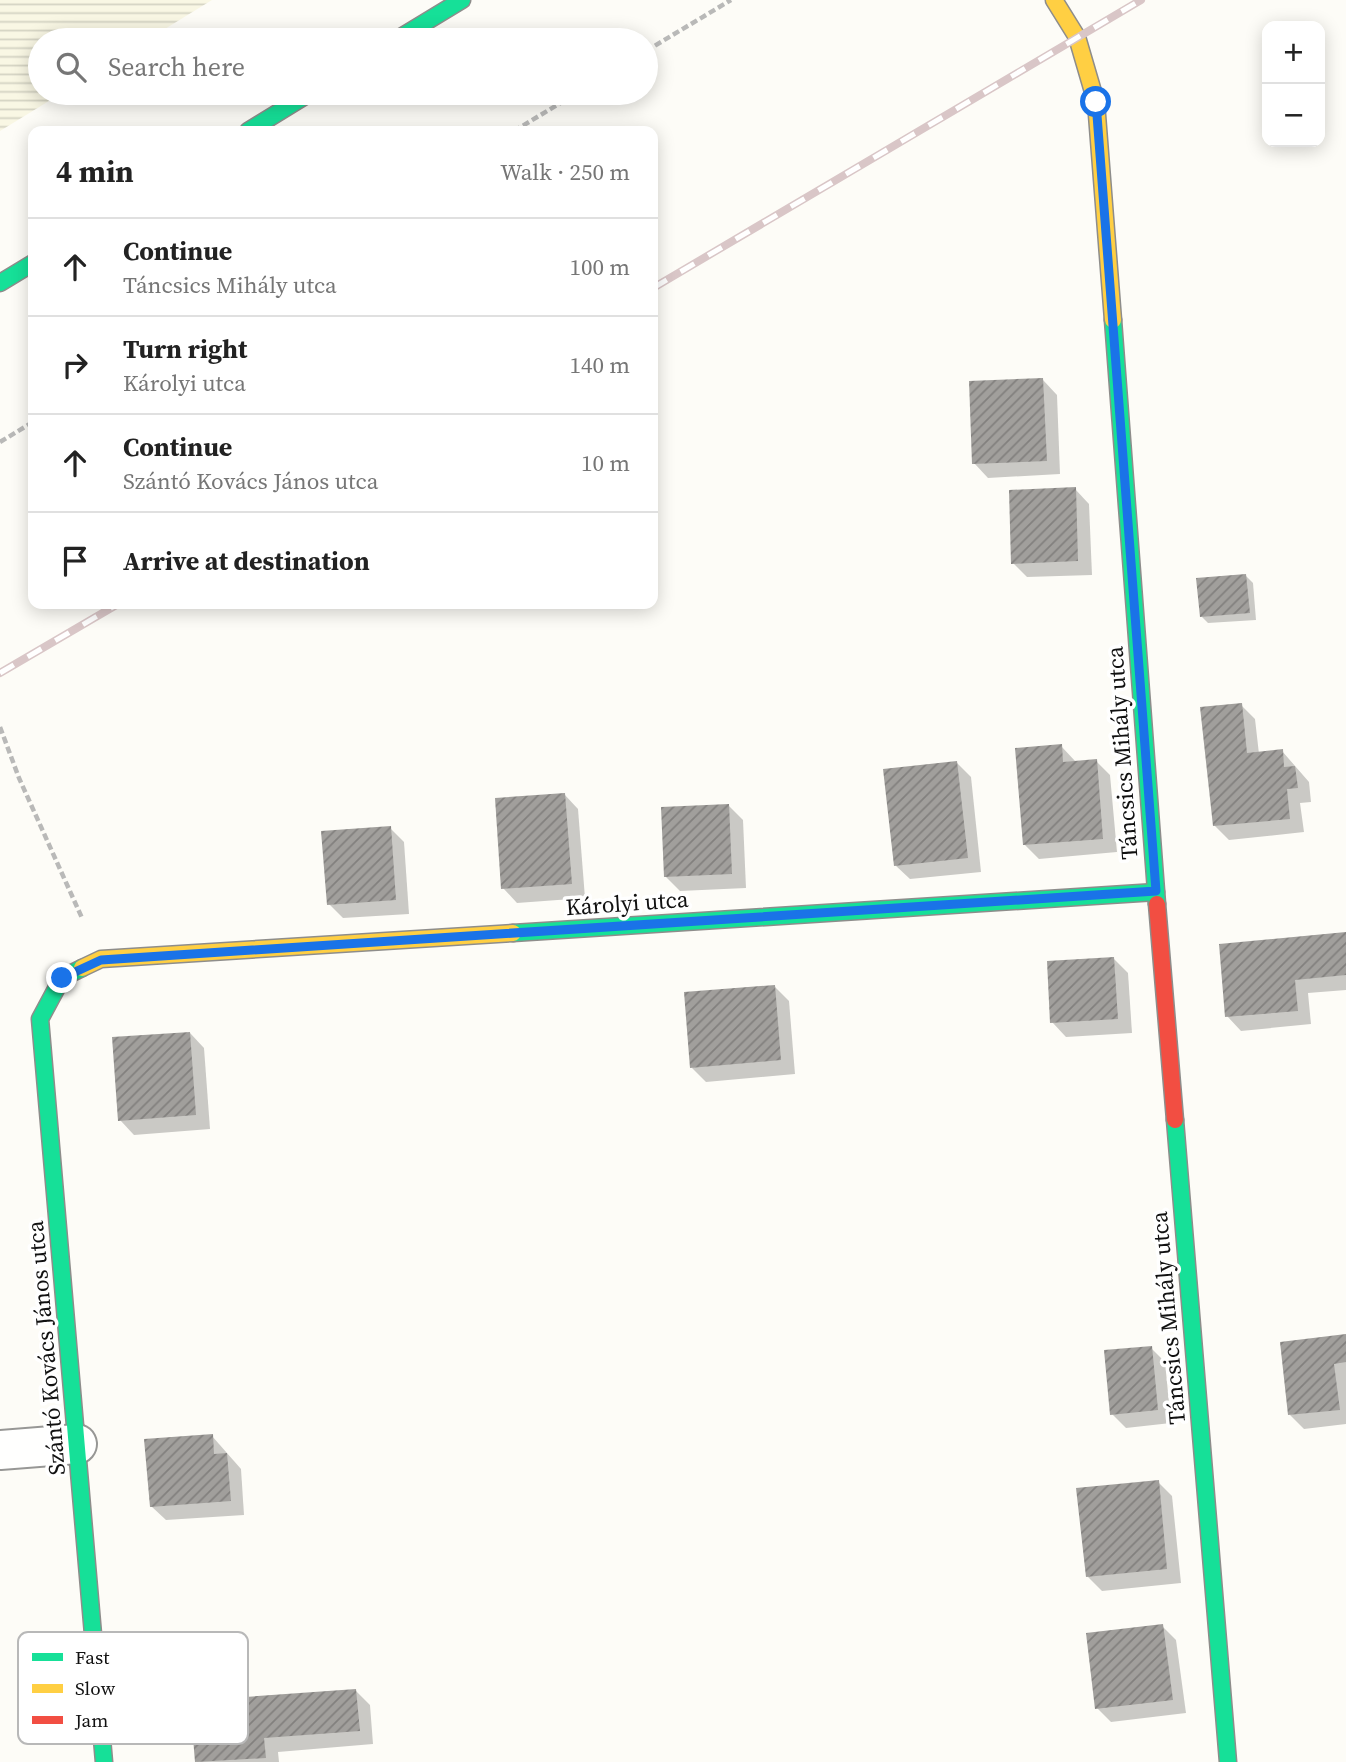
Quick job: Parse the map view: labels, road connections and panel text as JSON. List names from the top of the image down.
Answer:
{
  "streets": {
    "street": ["Táncsics Mihály utca", "Károlyi utca", "Szántó Kovács János utca"]
  },
  "crossings": [
    ["Táncsics Mihály utca", "Károlyi utca"],
    ["Károlyi utca", "Szántó Kovács János utca"]
  ],
  "legend": ["Fast", "Slow", "Jam"],
  "page": {
    "map_buttons": ["+", "−"],
    "search": "Search here",
    "heading": ["4 min", "Walk · 250 m"],
    "list": [
      ["Continue", "Táncsics Mihály utca", "100 m"],
      ["Turn right", "Károlyi utca", "140 m"],
      ["Continue", "Szántó Kovács János utca", "10 m"],
      "Arrive at destination"
    ]
  }
}
